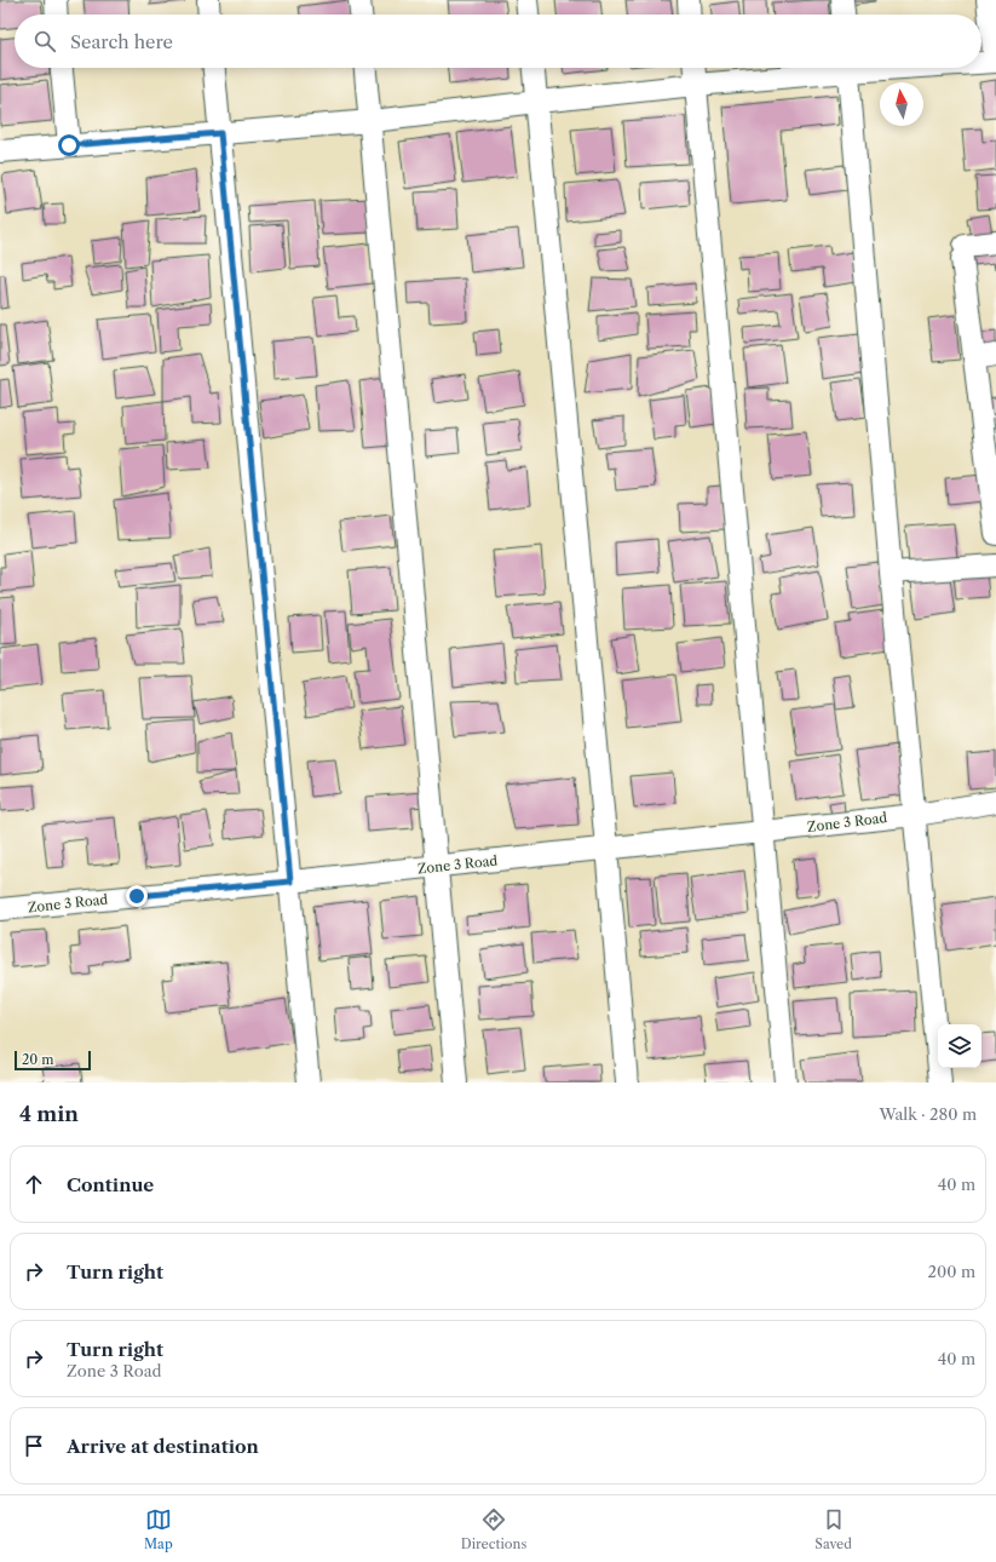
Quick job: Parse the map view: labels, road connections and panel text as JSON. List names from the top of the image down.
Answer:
{
  "streets": {
    "street": ["Zone 3 Road"]
  },
  "scale_bar": "20 m",
  "north": "top",
  "page": {
    "search": "Search here",
    "scale": "20 m",
    "heading": ["4 min", "Walk · 280 m"],
    "list": [
      ["Continue", "40 m"],
      ["Turn right", "200 m"],
      ["Turn right", "Zone 3 Road", "40 m"],
      "Arrive at destination"
    ],
    "nav": ["Map", "Directions", "Saved"]
  }
}
